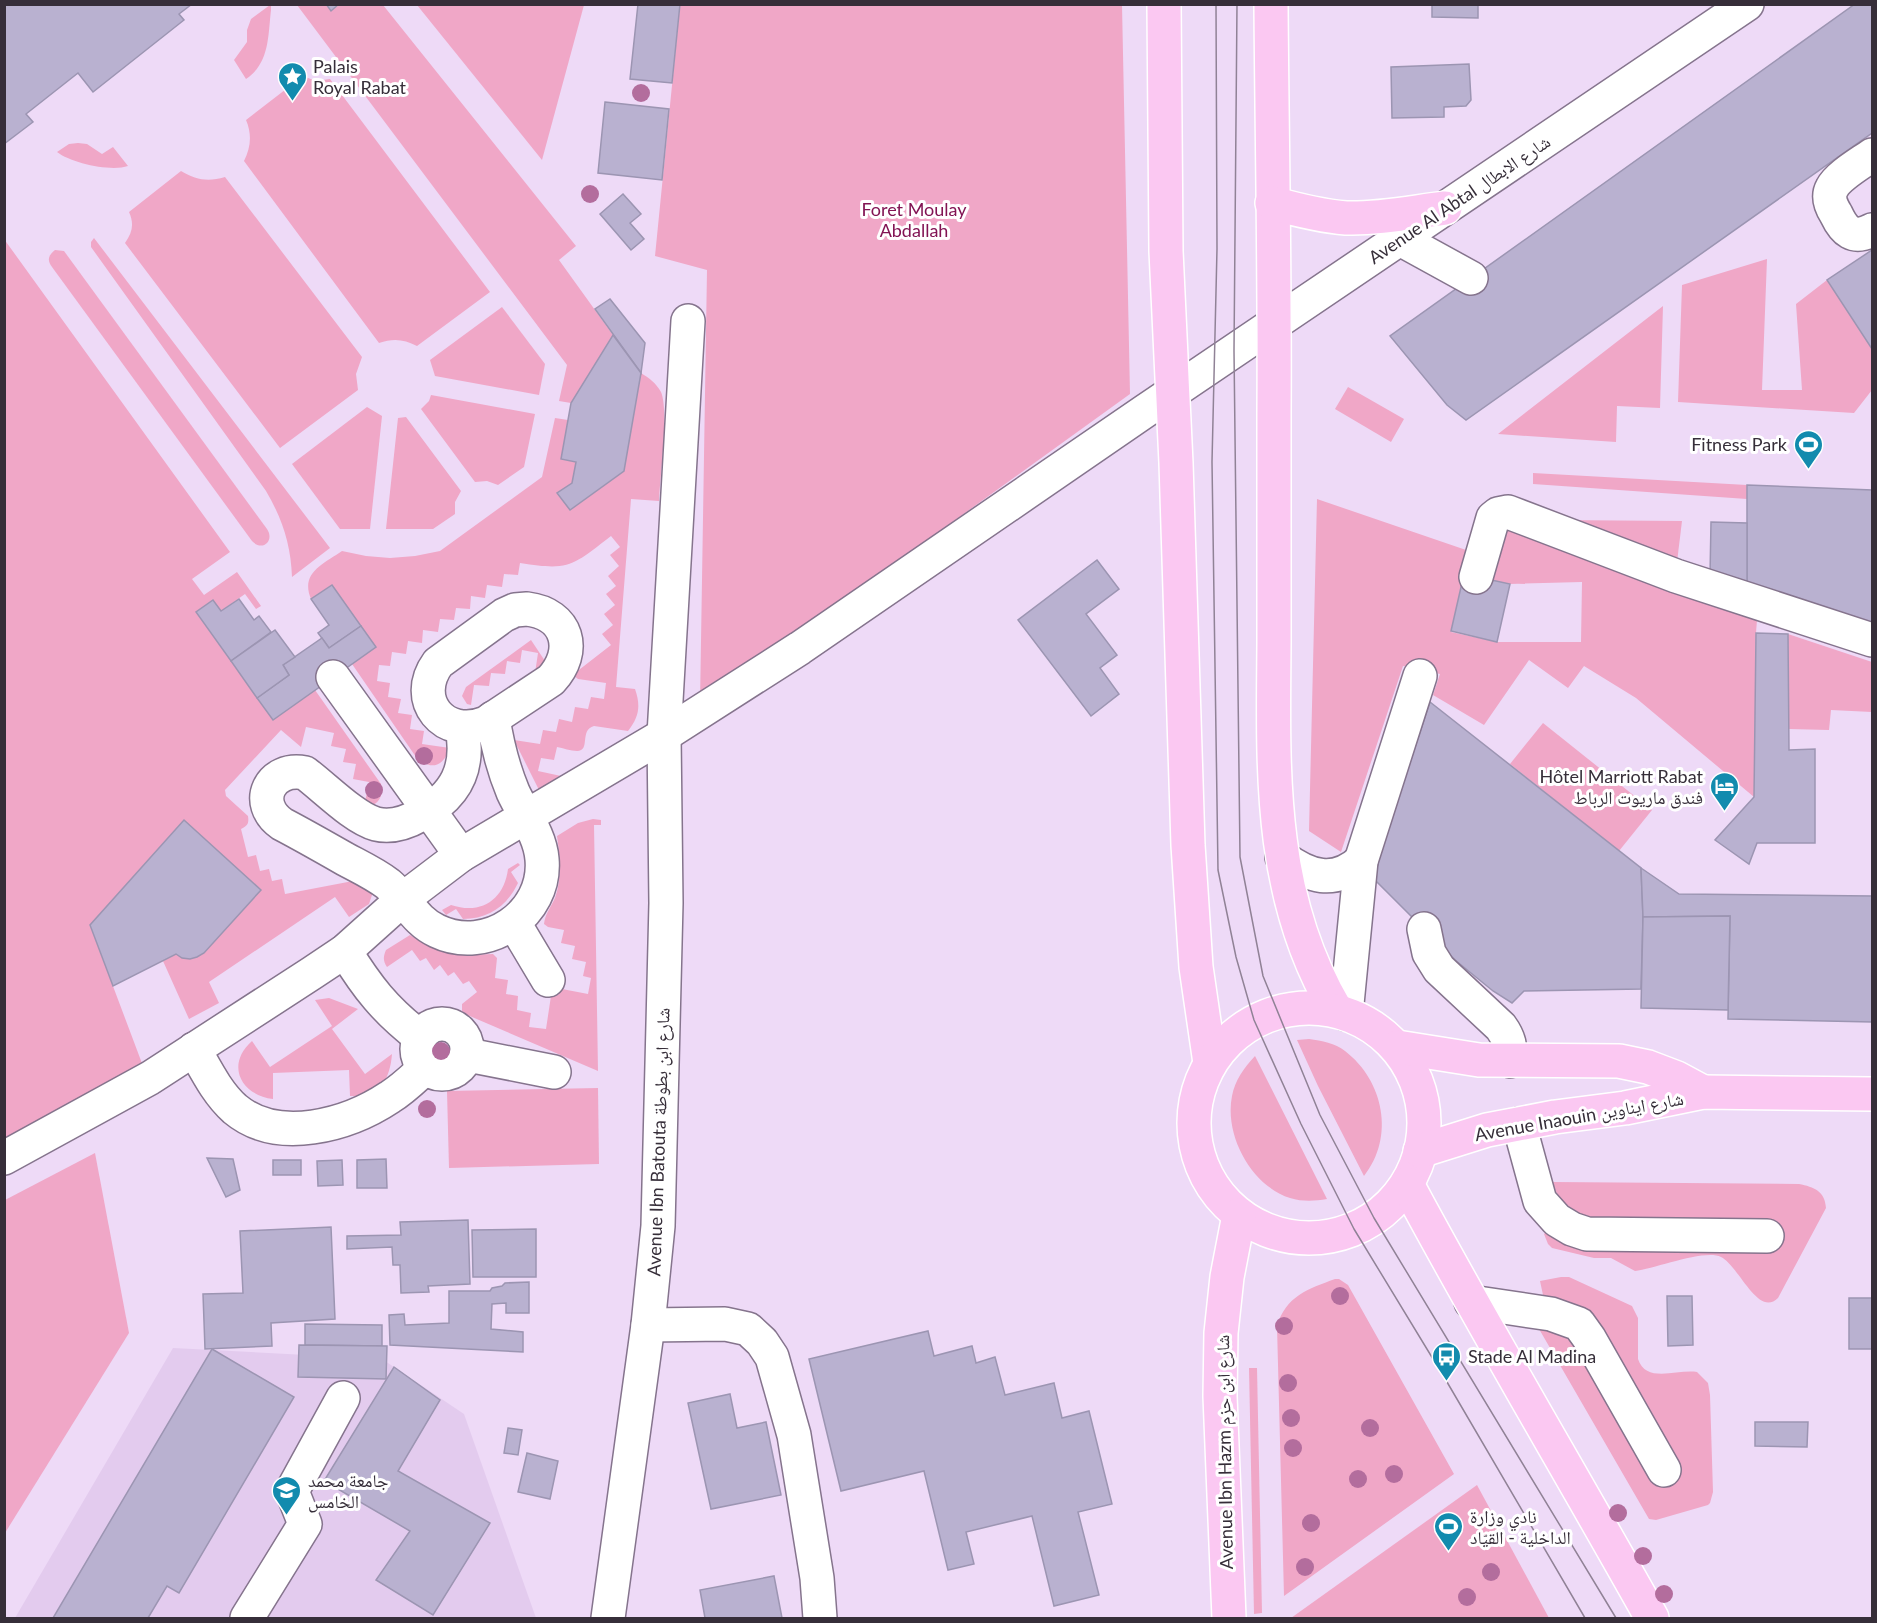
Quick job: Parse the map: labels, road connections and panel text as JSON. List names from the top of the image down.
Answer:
{
  "streets": {
    "main road": ["Avenue Inaouin شارع ايناوين", "Avenue Ibn Hazm شارع ابن حزم"],
    "street": ["Avenue Al Abtal شارع الابطال", "Avenue Ibn Batouta شارع ابن بطوطة"]
  },
  "crossings": [
    ["Avenue Al Abtal شارع الابطال", "Avenue Ibn Batouta شارع ابن بطوطة"]
  ],
  "parks": ["Foret Moulay Abdallah"],
  "places": {
    "place": ["Palais Royal Rabat"],
    "sports": ["Fitness Park", "نادي وزارة الداخلية - القيّاد"],
    "hotel": ["Hôtel Marriott Rabat فندق ماريوت الرباط"],
    "bus stop": ["Stade Al Madina"],
    "school or university": ["جامعة محمد الخامس"]
  }
}
